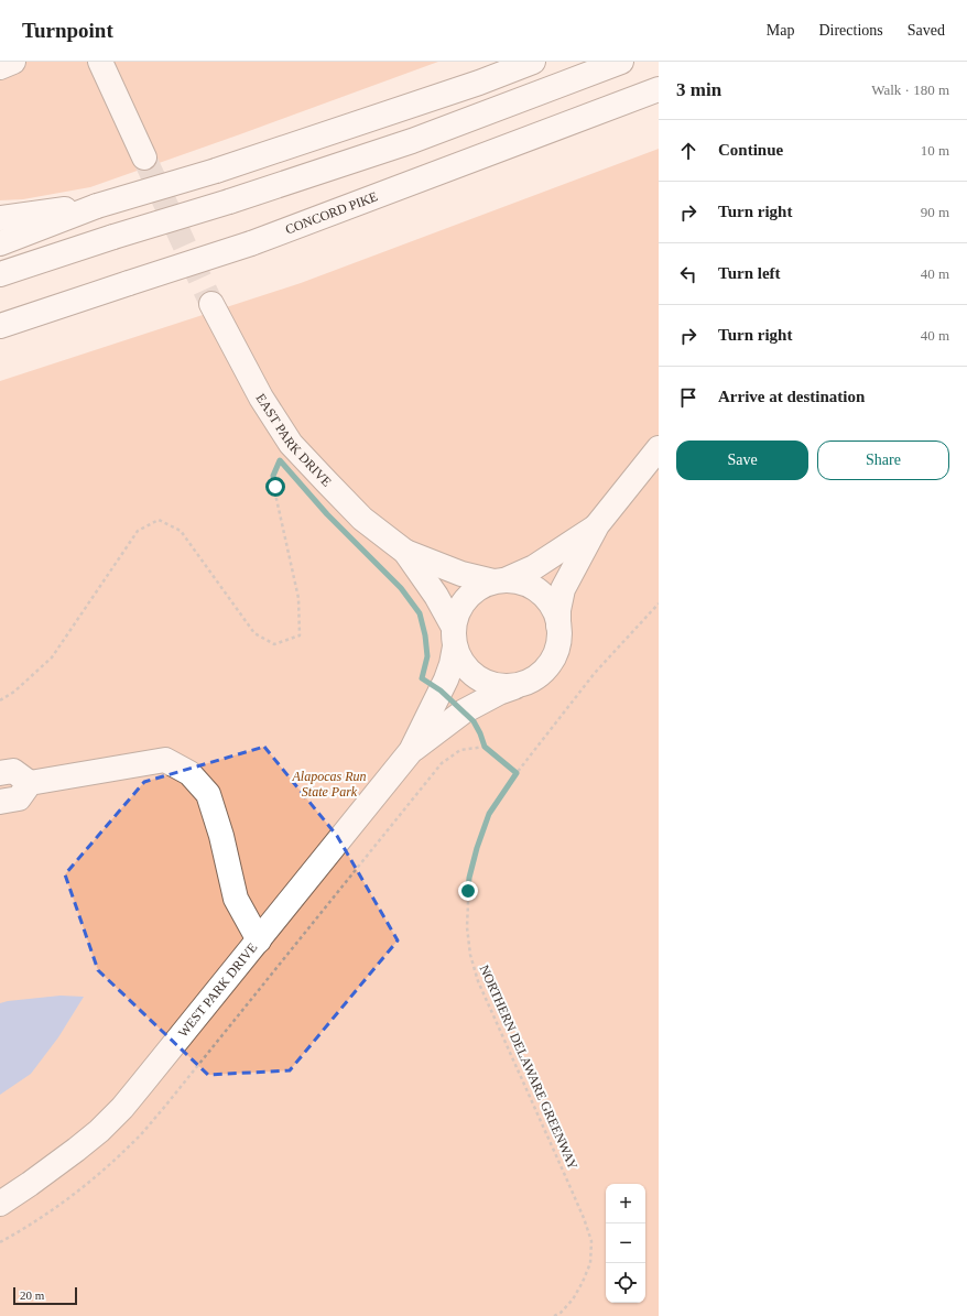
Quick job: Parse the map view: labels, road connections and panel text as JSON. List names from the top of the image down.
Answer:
{
  "streets": {
    "main road": ["CONCORD PIKE", "EAST PARK DRIVE", "WEST PARK DRIVE"],
    "path": ["NORTHERN DELAWARE GREENWAY"]
  },
  "crossings": [
    ["EAST PARK DRIVE", "WEST PARK DRIVE"]
  ],
  "parks": ["Alapocas Run State Park"],
  "scale_bar": "20 m",
  "page": {
    "header": "Turnpoint",
    "nav": ["Map", "Directions", "Saved"],
    "heading": ["3 min", "Walk · 180 m"],
    "list": [
      ["Continue", "10 m"],
      ["Turn right", "90 m"],
      ["Turn left", "40 m"],
      ["Turn right", "40 m"],
      "Arrive at destination"
    ],
    "buttons": ["Save", "Share"],
    "map_buttons": ["+", "−"],
    "scale": "20 m"
  }
}
